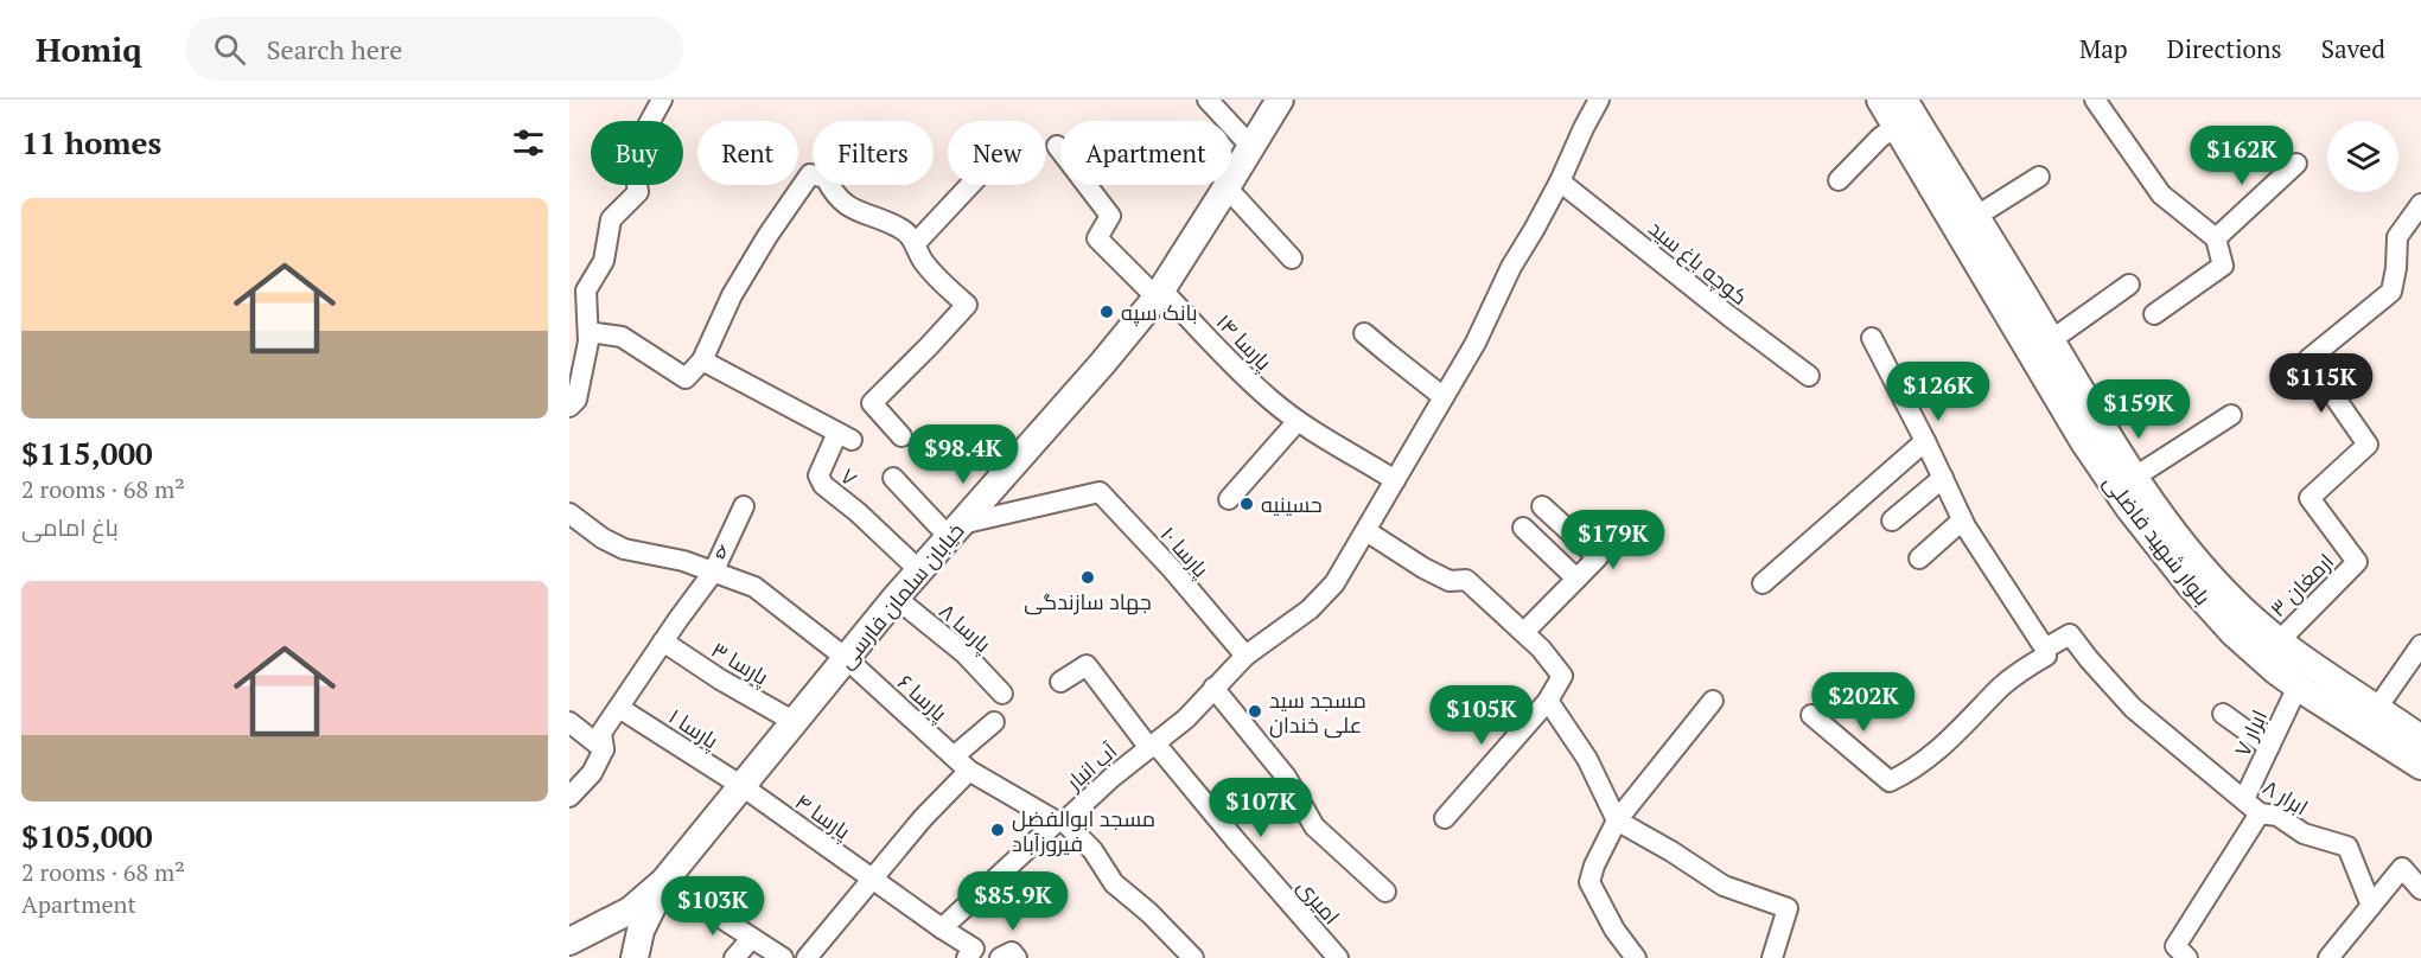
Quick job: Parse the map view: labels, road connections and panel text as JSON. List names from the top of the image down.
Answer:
{
  "streets": {
    "main road": ["بلوار شهید فاضلی", "خیابان سلمان فارسی"],
    "street": [
      "کوچه باغ سید",
      "پارسا ۱۴",
      "۷",
      "۵",
      "پارسا ۱۰",
      "ارمغان ۳",
      "پارسا ۸",
      "پارسا ۳",
      "پارسا ۶",
      "پارسا ۱",
      "ابرار ۷",
      "آب انبار",
      "ابرار ۸",
      "پارسا ۴",
      "امیری"
    ]
  },
  "crossings": [
    ["پارسا ۱۴", "خیابان سلمان فارسی"],
    ["۷", "خیابان سلمان فارسی"],
    ["بلوار شهید فاضلی", "ارمغان ۳"],
    ["بلوار شهید فاضلی", "ابرار ۷"],
    ["۵", "خیابان سلمان فارسی"],
    ["۵", "پارسا ۶"],
    ["پارسا ۱۰", "خیابان سلمان فارسی"],
    ["خیابان سلمان فارسی", "پارسا ۸"],
    ["خیابان سلمان فارسی", "پارسا ۳"],
    ["خیابان سلمان فارسی", "پارسا ۶"],
    ["خیابان سلمان فارسی", "پارسا ۱"],
    ["خیابان سلمان فارسی", "پارسا ۴"],
    ["پارسا ۶", "آب انبار"],
    ["پارسا ۱", "پارسا ۴"],
    ["ابرار ۷", "ابرار ۸"],
    ["آب انبار", "پارسا ۴"],
    ["آب انبار", "امیری"]
  ],
  "places": [
    "بانک سپه",
    "حسینیه",
    "جهاد سازندگی",
    "مسجد سید علی خندان",
    "مسجد ابوالفضل فیروزآباد"
  ],
  "page": {
    "header": "Homiq",
    "search": "Search here",
    "nav": ["Map", "Directions", "Saved"],
    "heading": "11 homes",
    "chip": [
      "Buy",
      "Rent",
      "Filters",
      "New",
      "Apartment"
    ],
    "price": [
      "$162K",
      "$115K",
      "$126K",
      "$159K",
      "$98.4K",
      "$179K",
      "$202K",
      "$105K",
      "$107K",
      "$85.9K",
      "$103K"
    ],
    "list": [
      {
        "name": "$115,000",
        "note": "2 rooms · 68 m² · باغ امامی"
      },
      {
        "name": "$105,000",
        "note": "2 rooms · 68 m² · Apartment"
      }
    ]
  }
}
